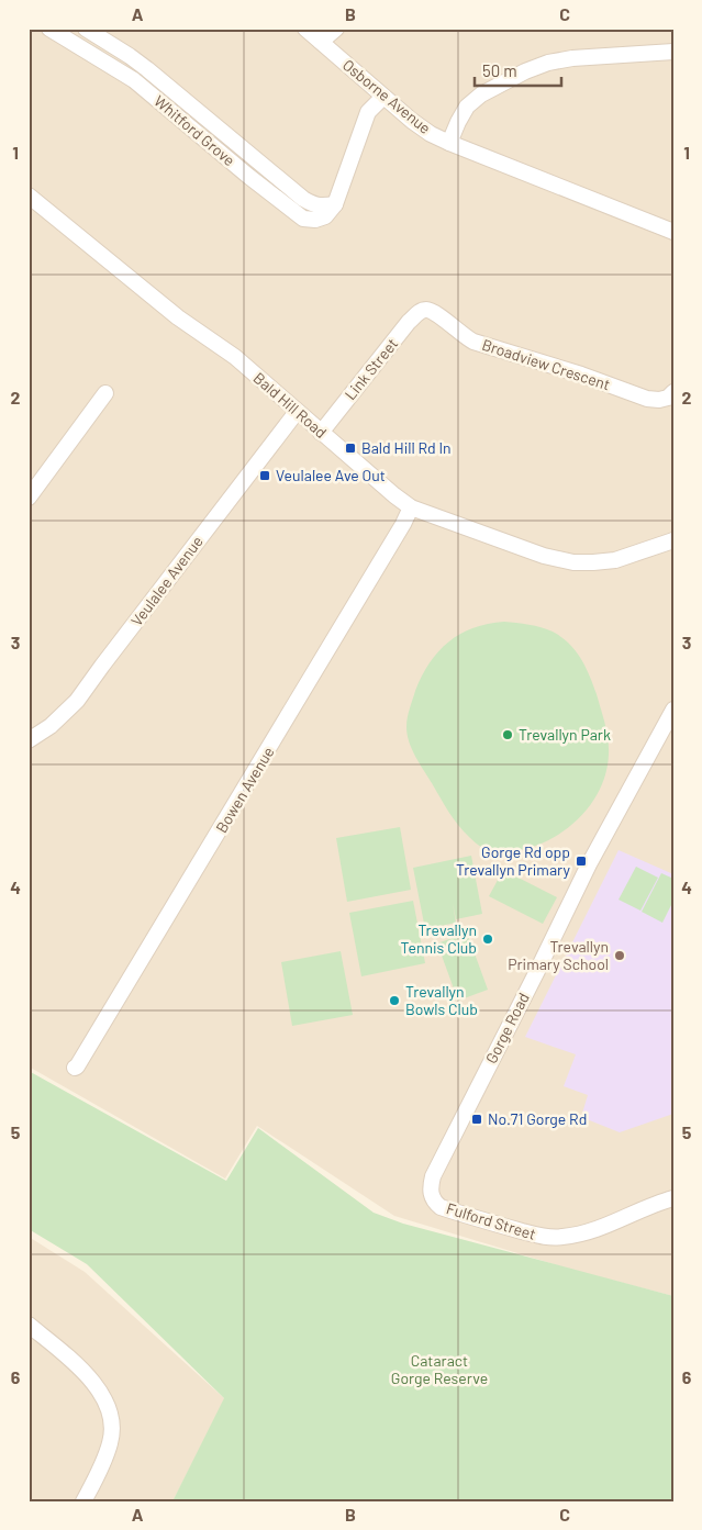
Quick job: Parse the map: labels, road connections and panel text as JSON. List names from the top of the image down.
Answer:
{
  "streets": {
    "street": [
      "Osborne Avenue",
      "Whitford Grove",
      "Broadview Crescent",
      "Link Street",
      "Bald Hill Road",
      "Veulalee Avenue",
      "Bowen Avenue",
      "Gorge Road",
      "Fulford Street"
    ]
  },
  "crossings": [
    ["Broadview Crescent", "Link Street"],
    ["Link Street", "Bald Hill Road"],
    ["Bald Hill Road", "Veulalee Avenue"],
    ["Bald Hill Road", "Bowen Avenue"],
    ["Gorge Road", "Fulford Street"]
  ],
  "parks": ["Cataract Gorge Reserve"],
  "places": {
    "transit": [
      "Bald Hill Rd In",
      "Veulalee Ave Out",
      "Gorge Rd opp Trevallyn Primary",
      "No.71 Gorge Rd"
    ],
    "other": [
      "Trevallyn Park",
      "Trevallyn Tennis Club",
      "Trevallyn Primary School",
      "Trevallyn Bowls Club"
    ]
  },
  "scale_bar": "50 m",
  "grid": {
    "columns": ["A", "B", "C"],
    "rows": [
      "1",
      "2",
      "3",
      "4",
      "5",
      "6"
    ]
  }
}
